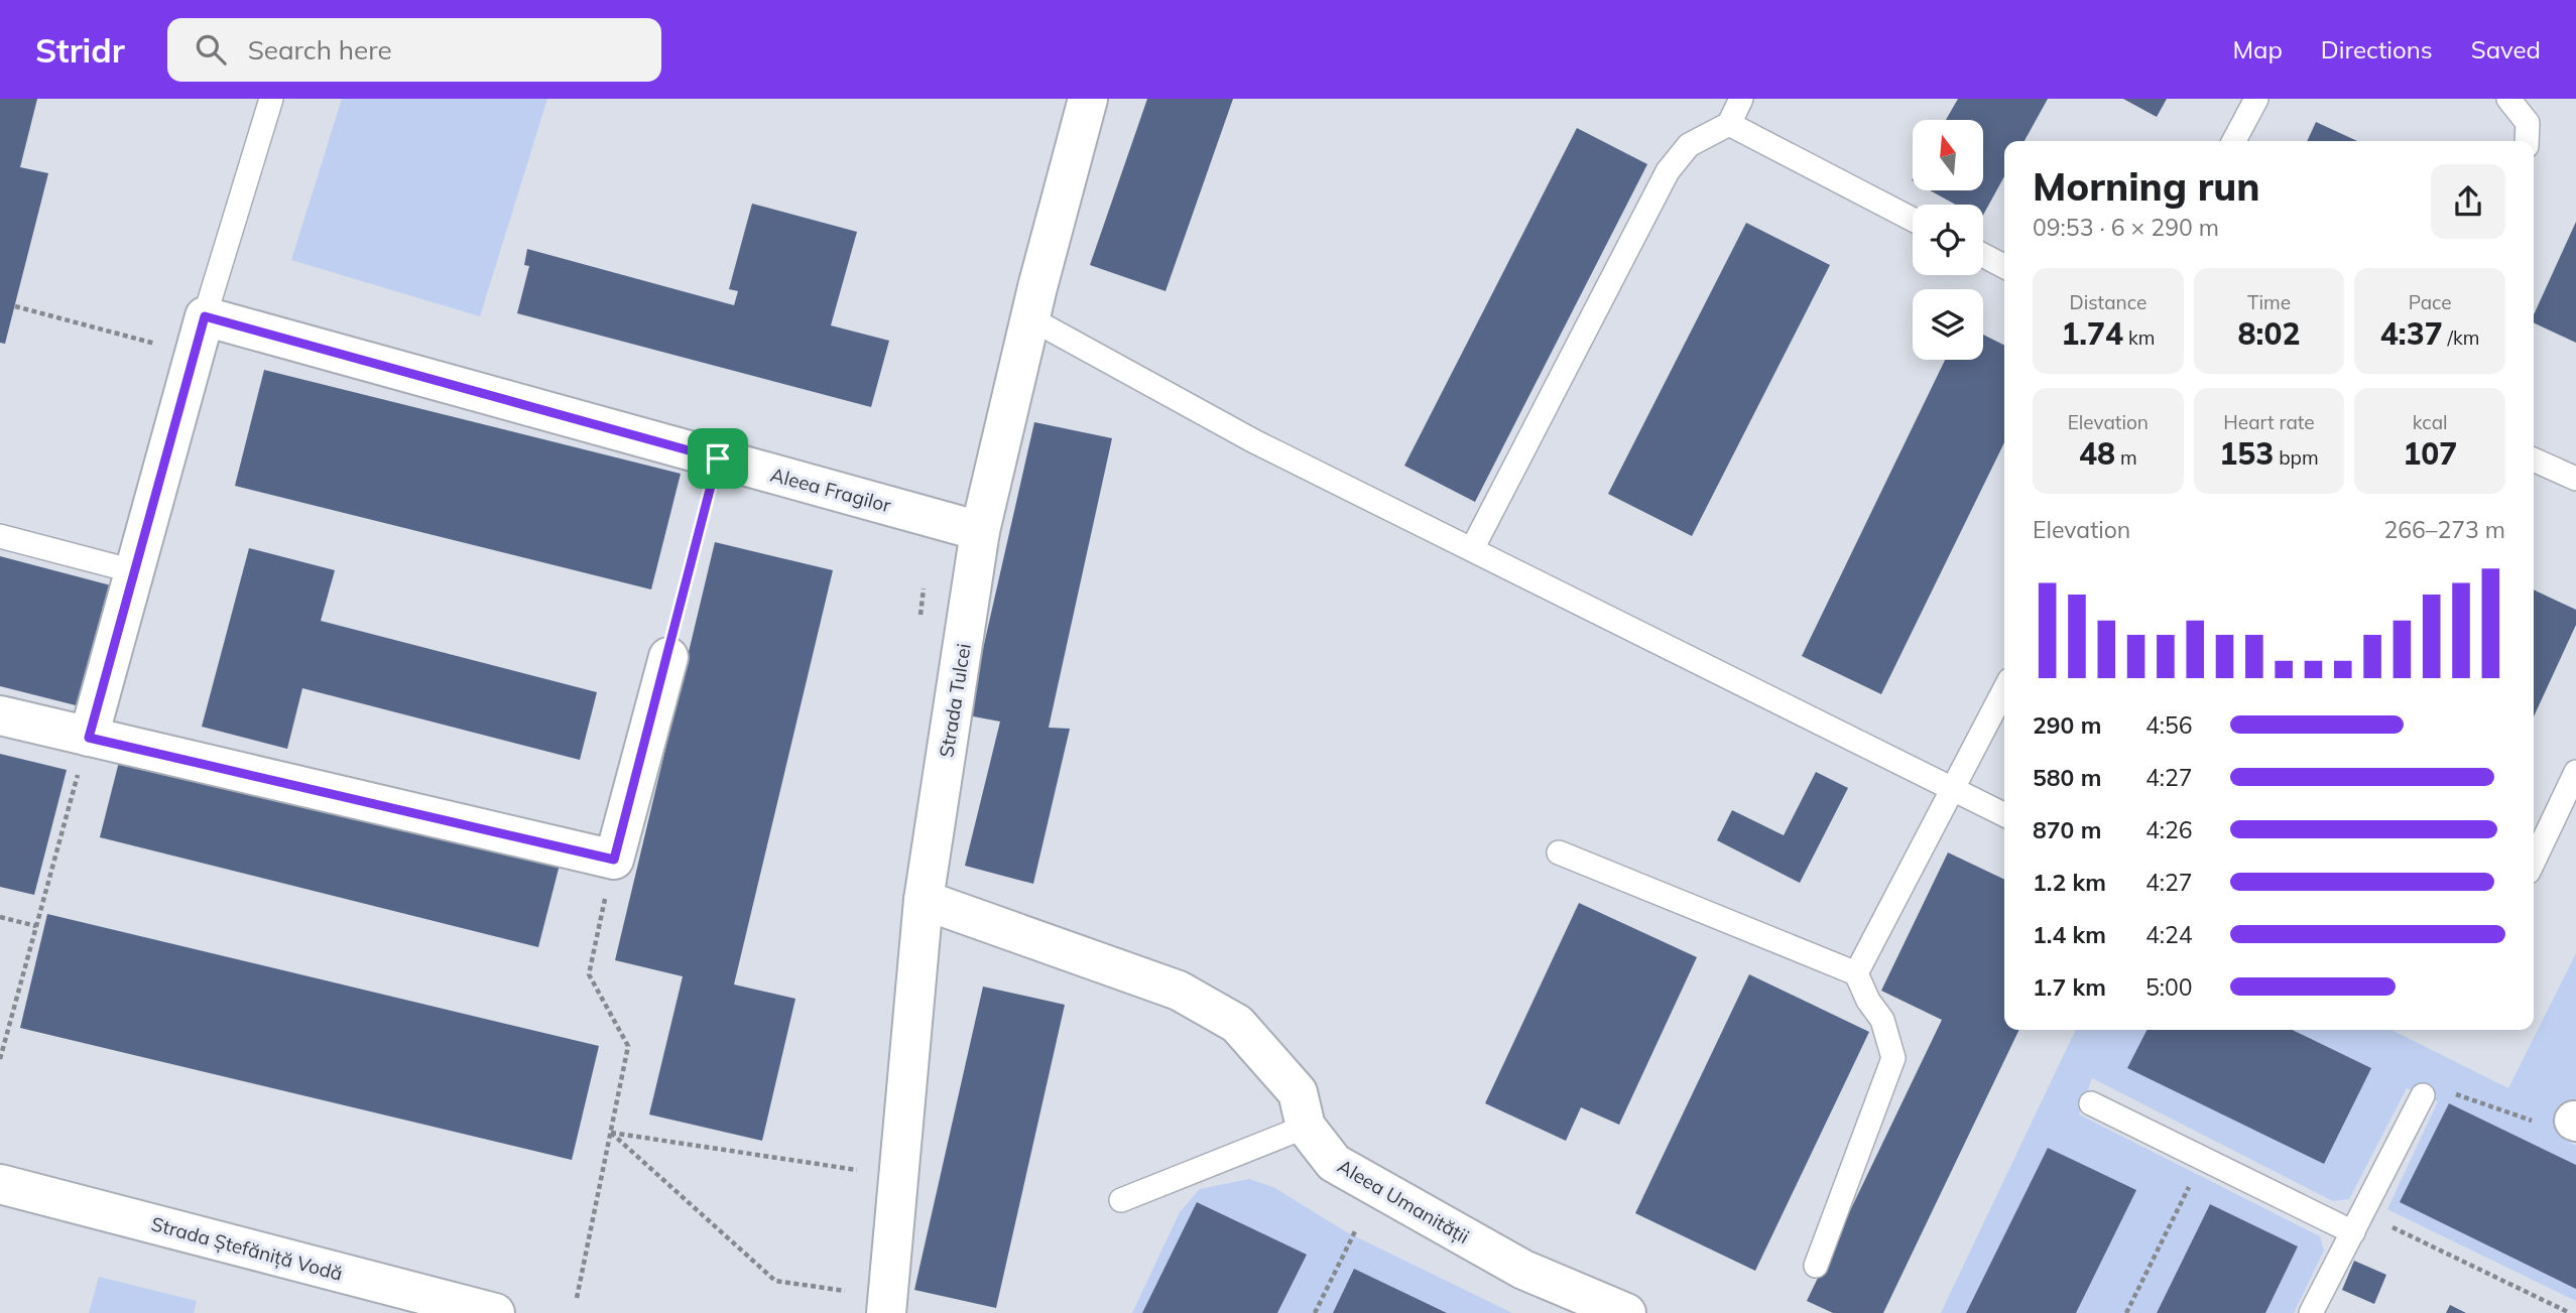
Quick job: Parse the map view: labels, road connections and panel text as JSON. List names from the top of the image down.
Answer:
{
  "streets": {
    "street": [
      "Aleea Fragilor",
      "Strada Tulcei",
      "Aleea Umanității",
      "Strada Ștefăniță Vodă"
    ]
  },
  "crossings": [
    ["Aleea Fragilor", "Strada Tulcei"],
    ["Strada Tulcei", "Aleea Umanității"]
  ],
  "north": "top",
  "page": {
    "header": "Stridr",
    "search": "Search here",
    "nav": ["Map", "Directions", "Saved"],
    "heading": ["Morning run", "09:53 · 6 × 290 m"],
    "stats": [
      ["Distance", "1.74 km"],
      ["Time", "8:02"],
      ["Pace", "4:37 /km"],
      ["Elevation", "48 m"],
      ["Heart rate", "153 bpm"],
      ["kcal", "107"]
    ],
    "chart": ["Elevation", "266–273 m"],
    "list": [
      {
        "name": "290 m",
        "note": "4:56"
      },
      {
        "name": "580 m",
        "note": "4:27"
      },
      {
        "name": "870 m",
        "note": "4:26"
      },
      {
        "name": "1.2 km",
        "note": "4:27"
      },
      {
        "name": "1.4 km",
        "note": "4:24"
      },
      {
        "name": "1.7 km",
        "note": "5:00"
      }
    ]
  }
}
